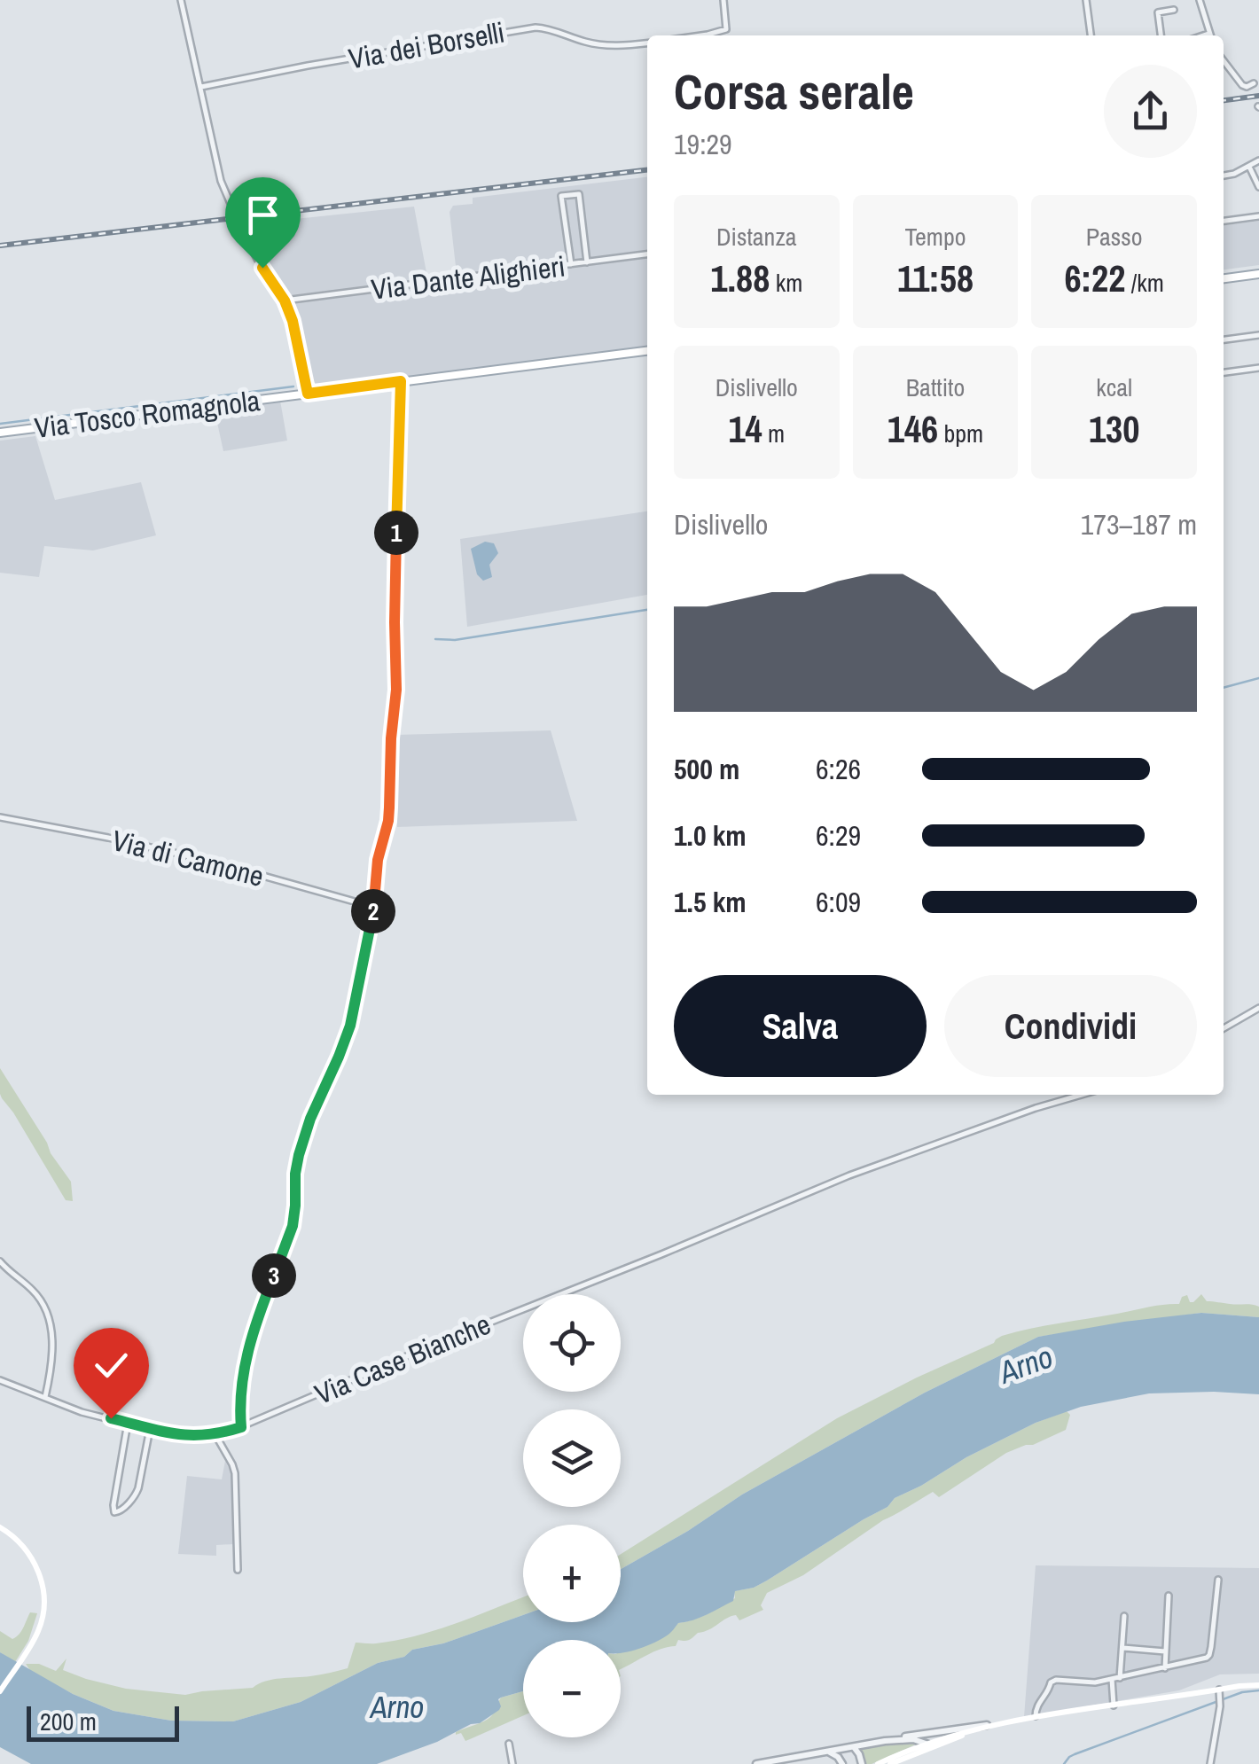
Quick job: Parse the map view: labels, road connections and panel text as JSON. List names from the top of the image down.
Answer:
{
  "streets": {
    "main road": ["Via Tosco Romagnola"],
    "street": [
      "Via dei Borselli",
      "Via Dante Alighieri",
      "Via di Camone",
      "Via Case Bianche"
    ]
  },
  "water": ["Arno"],
  "scale_bar": "200 m",
  "page": {
    "heading": ["Corsa serale", "19:29"],
    "stats": [
      ["Distanza", "1.88 km"],
      ["Tempo", "11:58"],
      ["Passo", "6:22 /km"],
      ["Dislivello", "14 m"],
      ["Battito", "146 bpm"],
      ["kcal", "130"]
    ],
    "chart": ["Dislivello", "173–187 m"],
    "pins": ["1", "2", "3"],
    "list": [
      {
        "name": "500 m",
        "note": "6:26"
      },
      {
        "name": "1.0 km",
        "note": "6:29"
      },
      {
        "name": "1.5 km",
        "note": "6:09"
      }
    ],
    "buttons": ["Salva", "Condividi"],
    "map_buttons": ["+", "−"],
    "scale": "200 m"
  }
}
